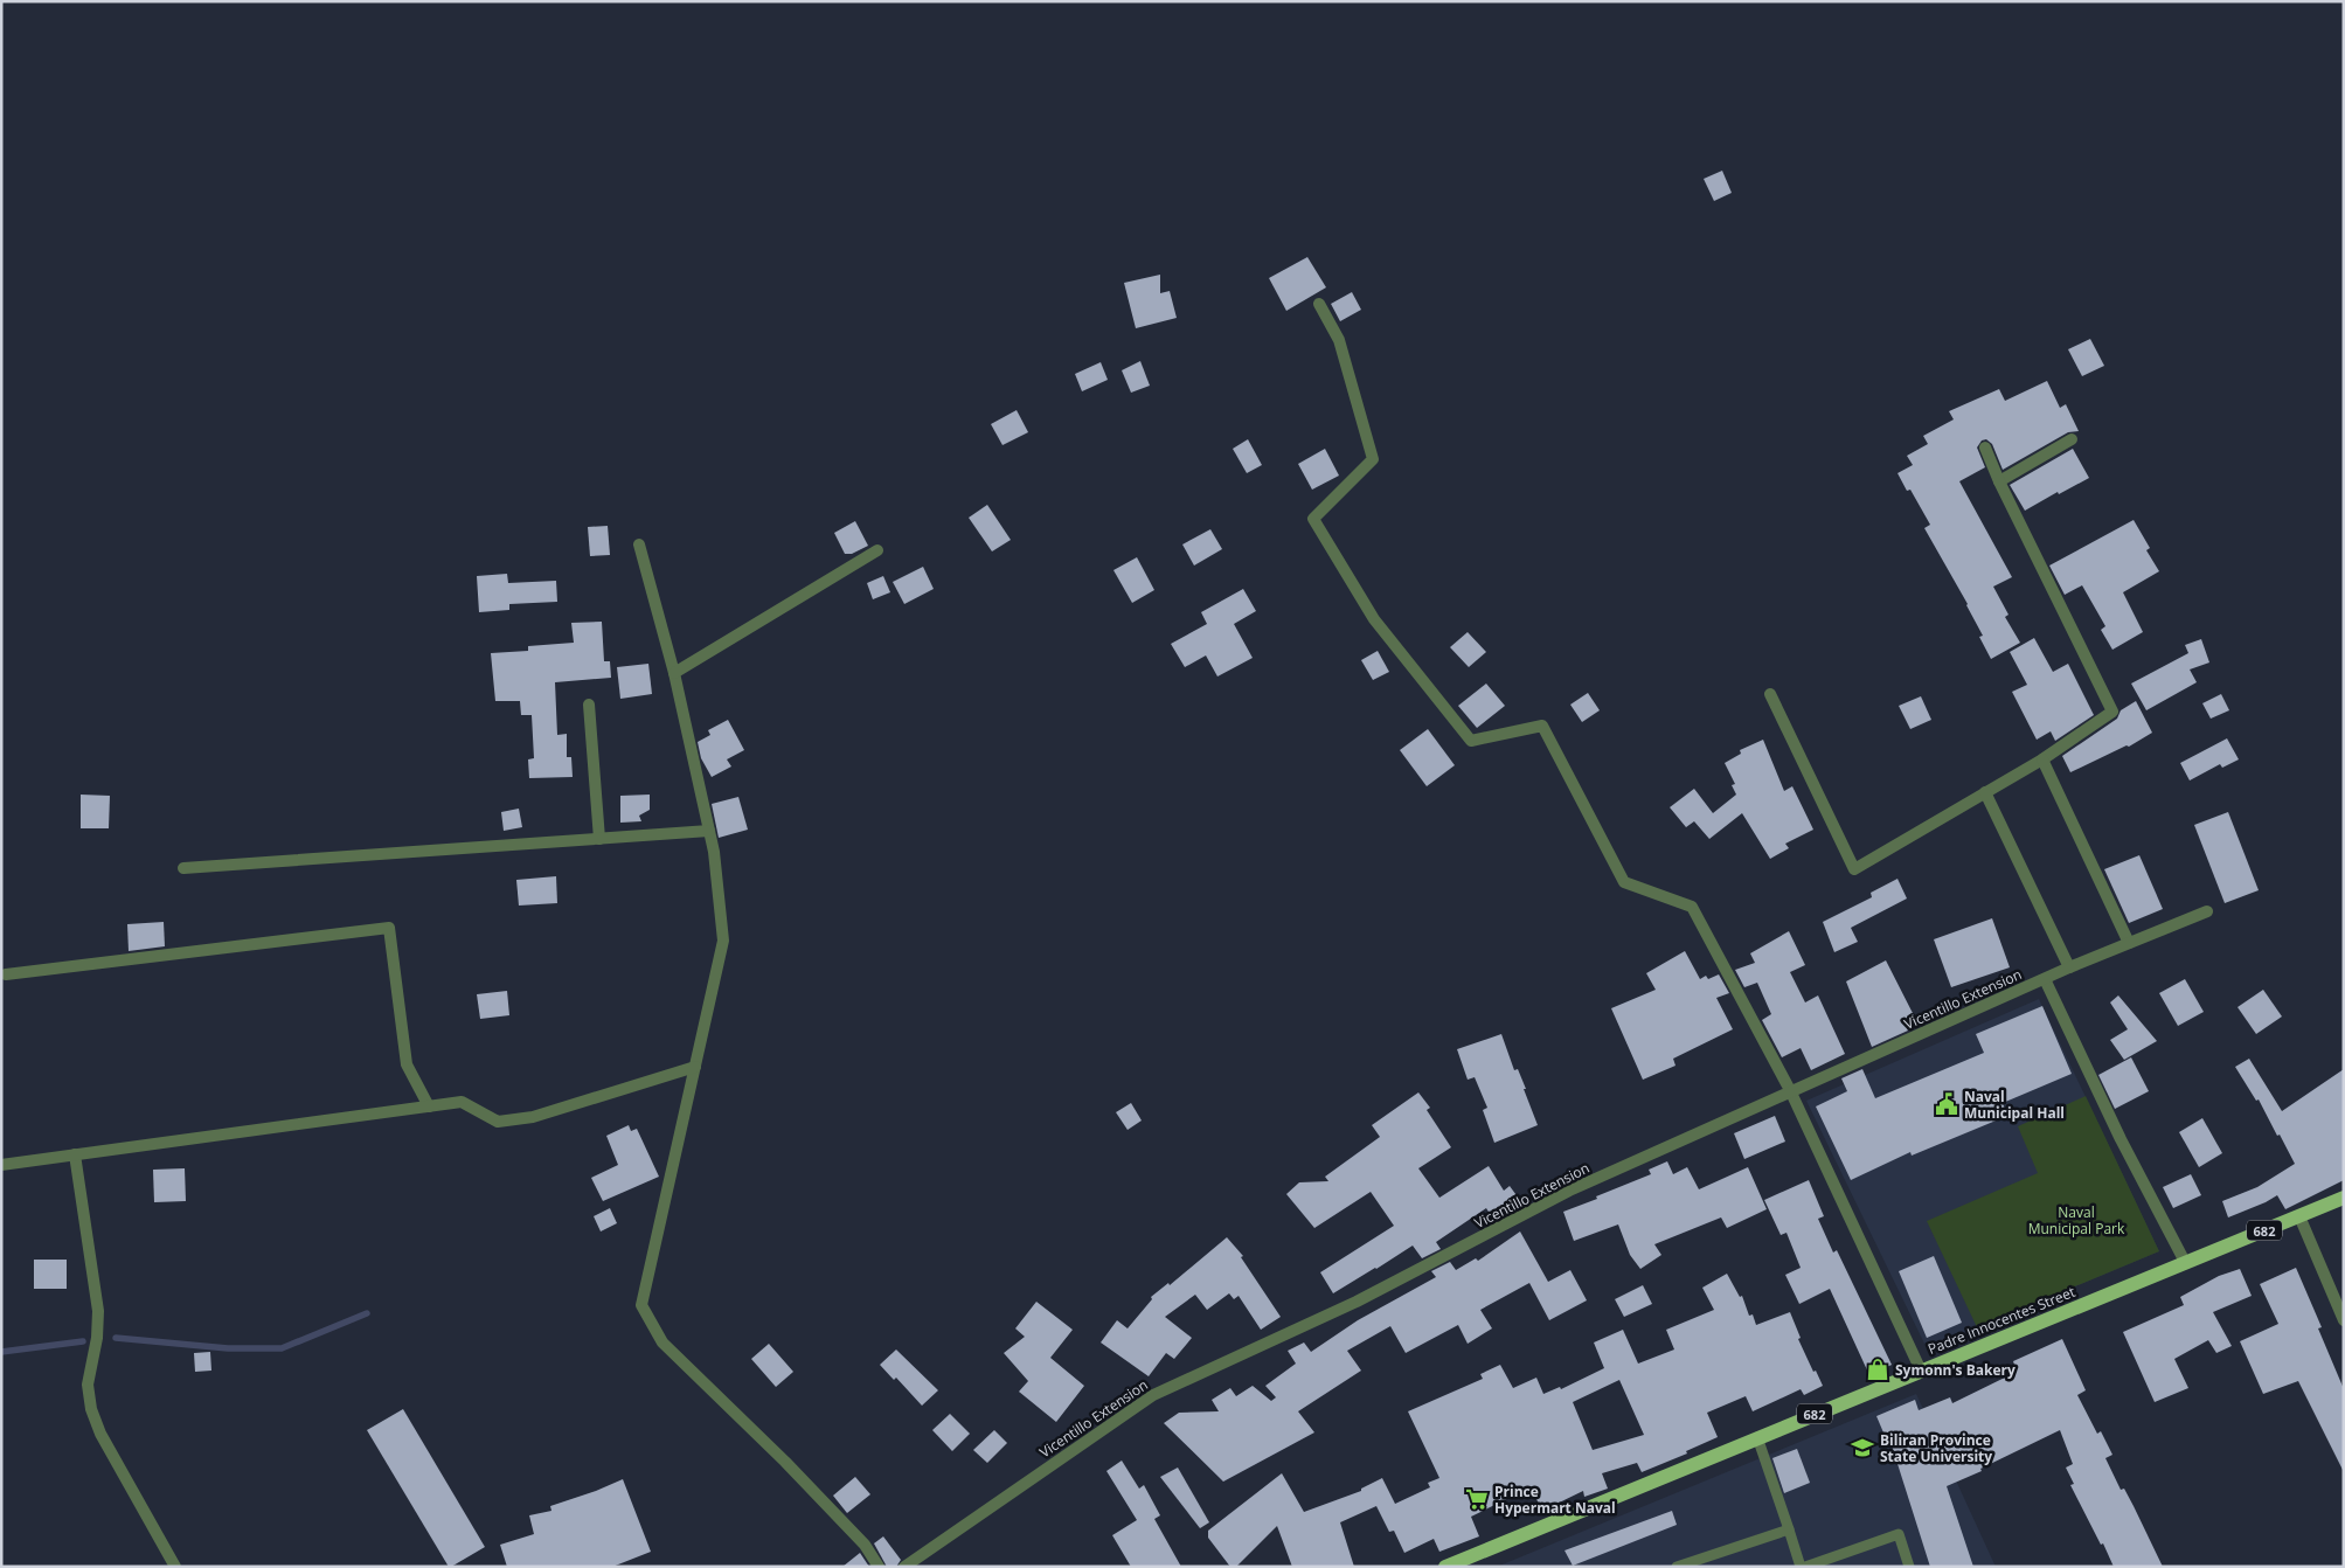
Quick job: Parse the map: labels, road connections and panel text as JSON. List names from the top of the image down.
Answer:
{
  "streets": {
    "main road": ["682", "Padre Innocentes Street"],
    "street": ["Vicentillo Extension"]
  },
  "parks": ["Naval Municipal Park"],
  "places": {
    "public building": ["Naval Municipal Hall"],
    "shop": ["Symonn's Bakery"],
    "school or university": ["Biliran Province State University"],
    "supermarket": ["Prince Hypermart Naval"]
  }
}
